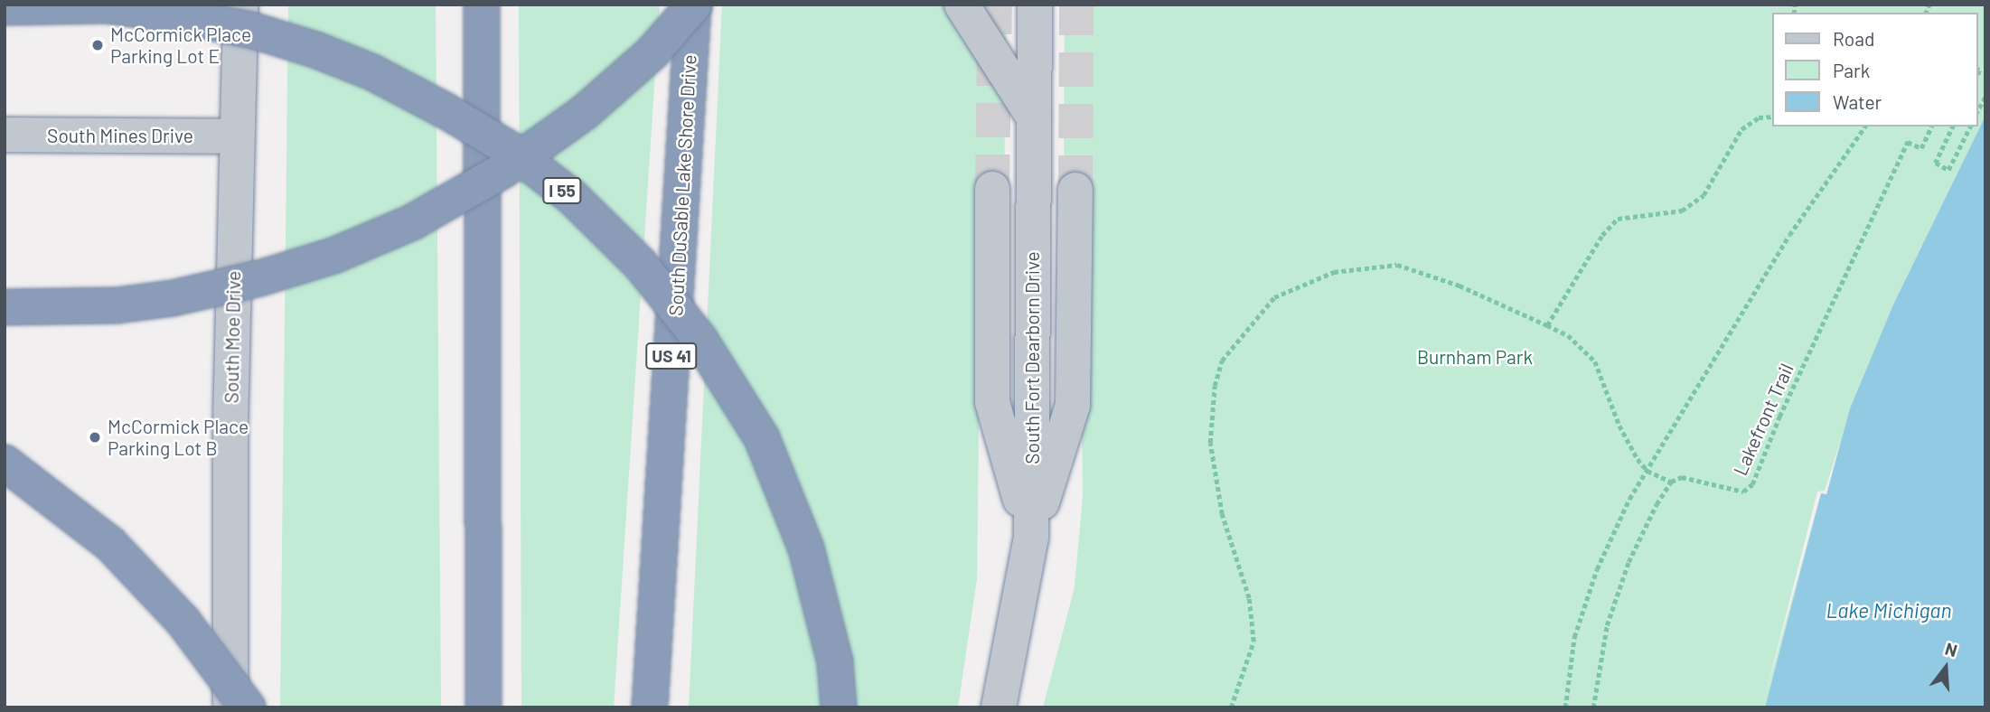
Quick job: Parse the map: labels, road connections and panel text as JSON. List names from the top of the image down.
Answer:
{
  "streets": {
    "highway": ["South DuSable Lake Shore Drive", "I 55", "US 41"],
    "street": ["South Mines Drive", "South Moe Drive", "South Fort Dearborn Drive"],
    "path": ["Lakefront Trail"]
  },
  "crossings": [
    ["South Mines Drive", "South Moe Drive"]
  ],
  "water": ["Lake Michigan"],
  "parks": ["Burnham Park"],
  "places": ["McCormick Place Parking Lot E", "McCormick Place Parking Lot B"],
  "legend": ["Road", "Park", "Water"],
  "north": "top"
}
